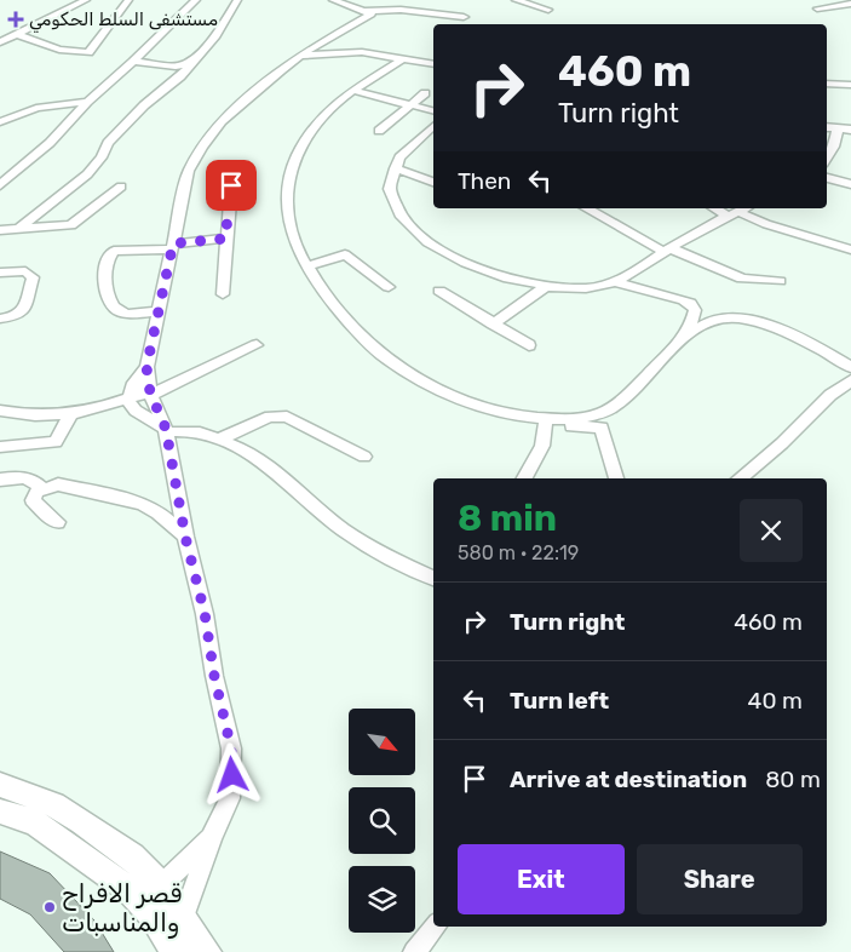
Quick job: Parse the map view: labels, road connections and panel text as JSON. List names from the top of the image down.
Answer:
{
  "places": {
    "health": ["مستشفى السلط الحكومي"],
    "other": ["قصر الافراح والمناسبات"]
  },
  "north": "bottom right",
  "page": {
    "turn": ["460 m", "Turn right"],
    "then": "Then",
    "heading": ["8 min", "580 m · 22:19"],
    "list": [
      {
        "name": "Turn right",
        "value": "460 m"
      },
      {
        "name": "Turn left",
        "value": "40 m"
      },
      {
        "name": "Arrive at destination",
        "value": "80 m"
      }
    ],
    "buttons": ["Exit", "Share"]
  }
}
